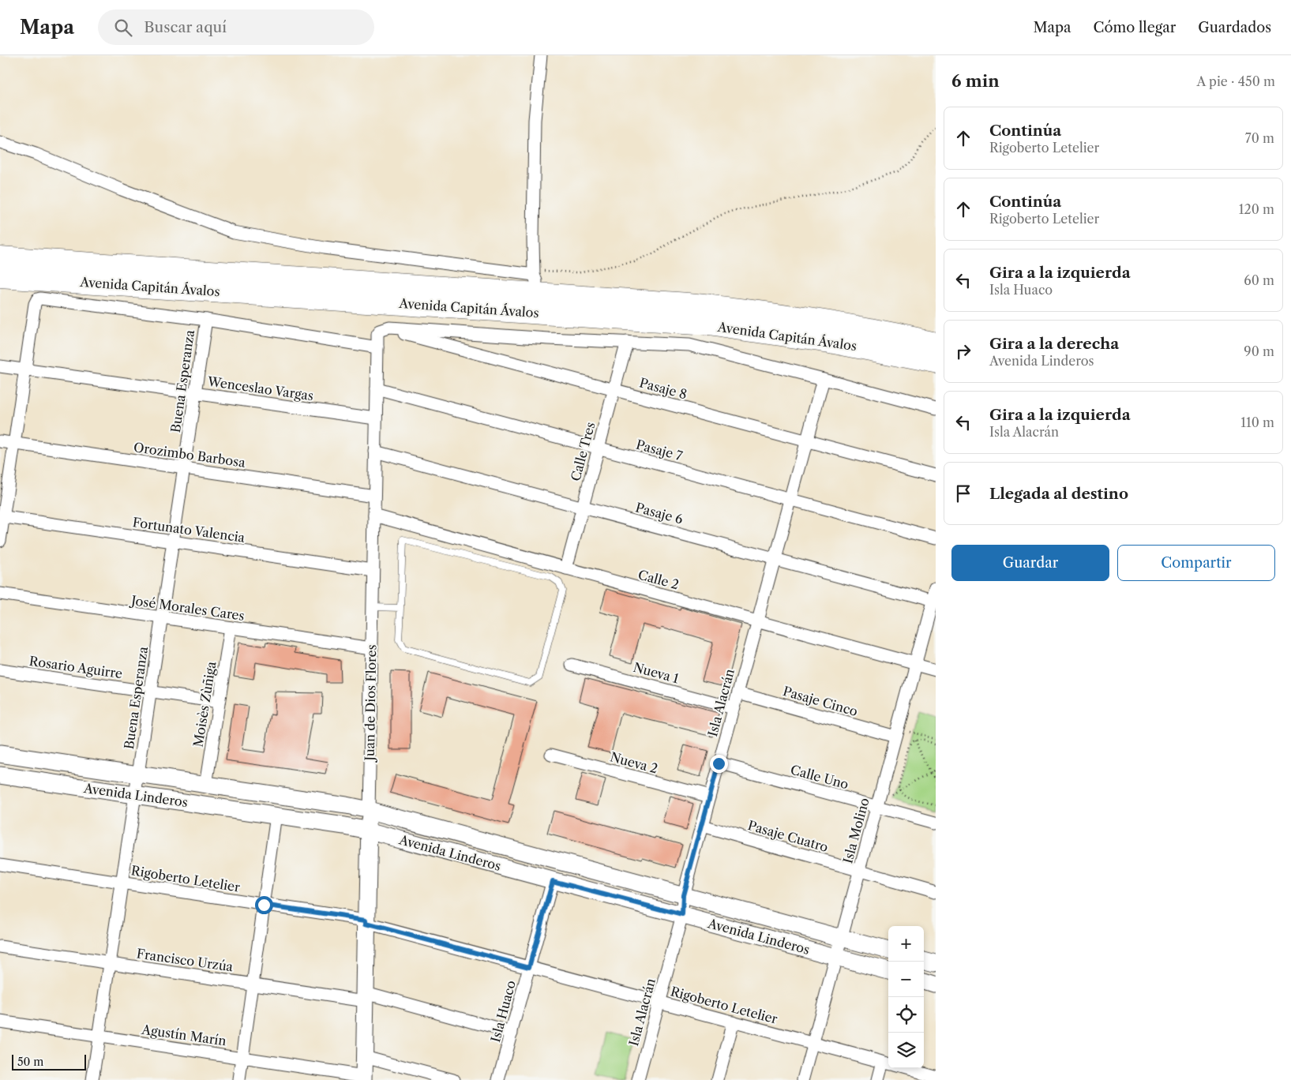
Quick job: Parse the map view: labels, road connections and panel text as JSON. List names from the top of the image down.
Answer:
{
  "streets": {
    "highway": ["Avenida Capitán Ávalos"],
    "street": [
      "Buena Esperanza",
      "Wenceslao Vargas",
      "Pasaje 8",
      "Pasaje 7",
      "Calle Tres",
      "Orozimbo Barbosa",
      "Pasaje 6",
      "Fortunato Valencia",
      "Calle 2",
      "José Morales Cares",
      "Rosario Aguirre",
      "Nueva 1",
      "Pasaje Cinco",
      "Juan de Dios Flores",
      "Isla Alacrán",
      "Moisès Zùñiga",
      "Nueva 2",
      "Calle Uno",
      "Avenida Linderos",
      "Isla Molino",
      "Pasaje Cuatro",
      "Rigoberto Letelier",
      "Francisco Urzúa",
      "Isla Huaco",
      "Agustín Marín"
    ]
  },
  "crossings": [
    ["Avenida Capitán Ávalos", "Pasaje 8"],
    ["Avenida Capitán Ávalos", "Calle Tres"],
    ["Avenida Capitán Ávalos", "Juan de Dios Flores"],
    ["Avenida Capitán Ávalos", "Isla Alacrán"],
    ["Buena Esperanza", "Wenceslao Vargas"],
    ["Buena Esperanza", "Orozimbo Barbosa"],
    ["Buena Esperanza", "Fortunato Valencia"],
    ["Buena Esperanza", "José Morales Cares"],
    ["Buena Esperanza", "Rosario Aguirre"],
    ["Buena Esperanza", "Avenida Linderos"],
    ["Buena Esperanza", "Rigoberto Letelier"],
    ["Buena Esperanza", "Francisco Urzúa"],
    ["Buena Esperanza", "Agustín Marín"],
    ["Wenceslao Vargas", "Juan de Dios Flores"],
    ["Pasaje 8", "Calle Tres"],
    ["Pasaje 8", "Juan de Dios Flores"],
    ["Pasaje 8", "Isla Alacrán"],
    ["Pasaje 7", "Calle Tres"],
    ["Pasaje 7", "Juan de Dios Flores"],
    ["Pasaje 7", "Isla Alacrán"],
    ["Calle Tres", "Pasaje 6"],
    ["Calle Tres", "Calle 2"],
    ["Orozimbo Barbosa", "Juan de Dios Flores"],
    ["Pasaje 6", "Juan de Dios Flores"],
    ["Pasaje 6", "Isla Alacrán"],
    ["Pasaje 6", "Isla Molino"],
    ["Fortunato Valencia", "Juan de Dios Flores"],
    ["Calle 2", "Juan de Dios Flores"],
    ["Calle 2", "Isla Alacrán"],
    ["Calle 2", "Isla Molino"],
    ["José Morales Cares", "Juan de Dios Flores"],
    ["José Morales Cares", "Moisès Zùñiga"],
    ["Rosario Aguirre", "Moisès Zùñiga"],
    ["Nueva 1", "Isla Alacrán"],
    ["Pasaje Cinco", "Isla Alacrán"],
    ["Pasaje Cinco", "Isla Molino"],
    ["Juan de Dios Flores", "Avenida Linderos"],
    ["Juan de Dios Flores", "Rigoberto Letelier"],
    ["Juan de Dios Flores", "Francisco Urzúa"],
    ["Juan de Dios Flores", "Agustín Marín"],
    ["Isla Alacrán", "Nueva 2"],
    ["Isla Alacrán", "Calle Uno"],
    ["Isla Alacrán", "Avenida Linderos"],
    ["Isla Alacrán", "Pasaje Cuatro"],
    ["Isla Alacrán", "Rigoberto Letelier"],
    ["Moisès Zùñiga", "Avenida Linderos"],
    ["Calle Uno", "Isla Molino"],
    ["Avenida Linderos", "Isla Molino"],
    ["Avenida Linderos", "Isla Huaco"],
    ["Isla Molino", "Pasaje Cuatro"],
    ["Isla Molino", "Rigoberto Letelier"],
    ["Rigoberto Letelier", "Isla Huaco"],
    ["Francisco Urzúa", "Isla Huaco"]
  ],
  "scale_bar": "50 m",
  "page": {
    "header": "Mapa",
    "search": "Buscar aquí",
    "nav": ["Mapa", "Cómo llegar", "Guardados"],
    "heading": ["6 min", "A pie · 450 m"],
    "list": [
      ["Continúa", "Rigoberto Letelier", "70 m"],
      ["Continúa", "Rigoberto Letelier", "120 m"],
      ["Gira a la izquierda", "Isla Huaco", "60 m"],
      ["Gira a la derecha", "Avenida Linderos", "90 m"],
      ["Gira a la izquierda", "Isla Alacrán", "110 m"],
      "Llegada al destino"
    ],
    "buttons": ["Guardar", "Compartir"],
    "map_buttons": ["+", "−"],
    "scale": "50 m"
  }
}
